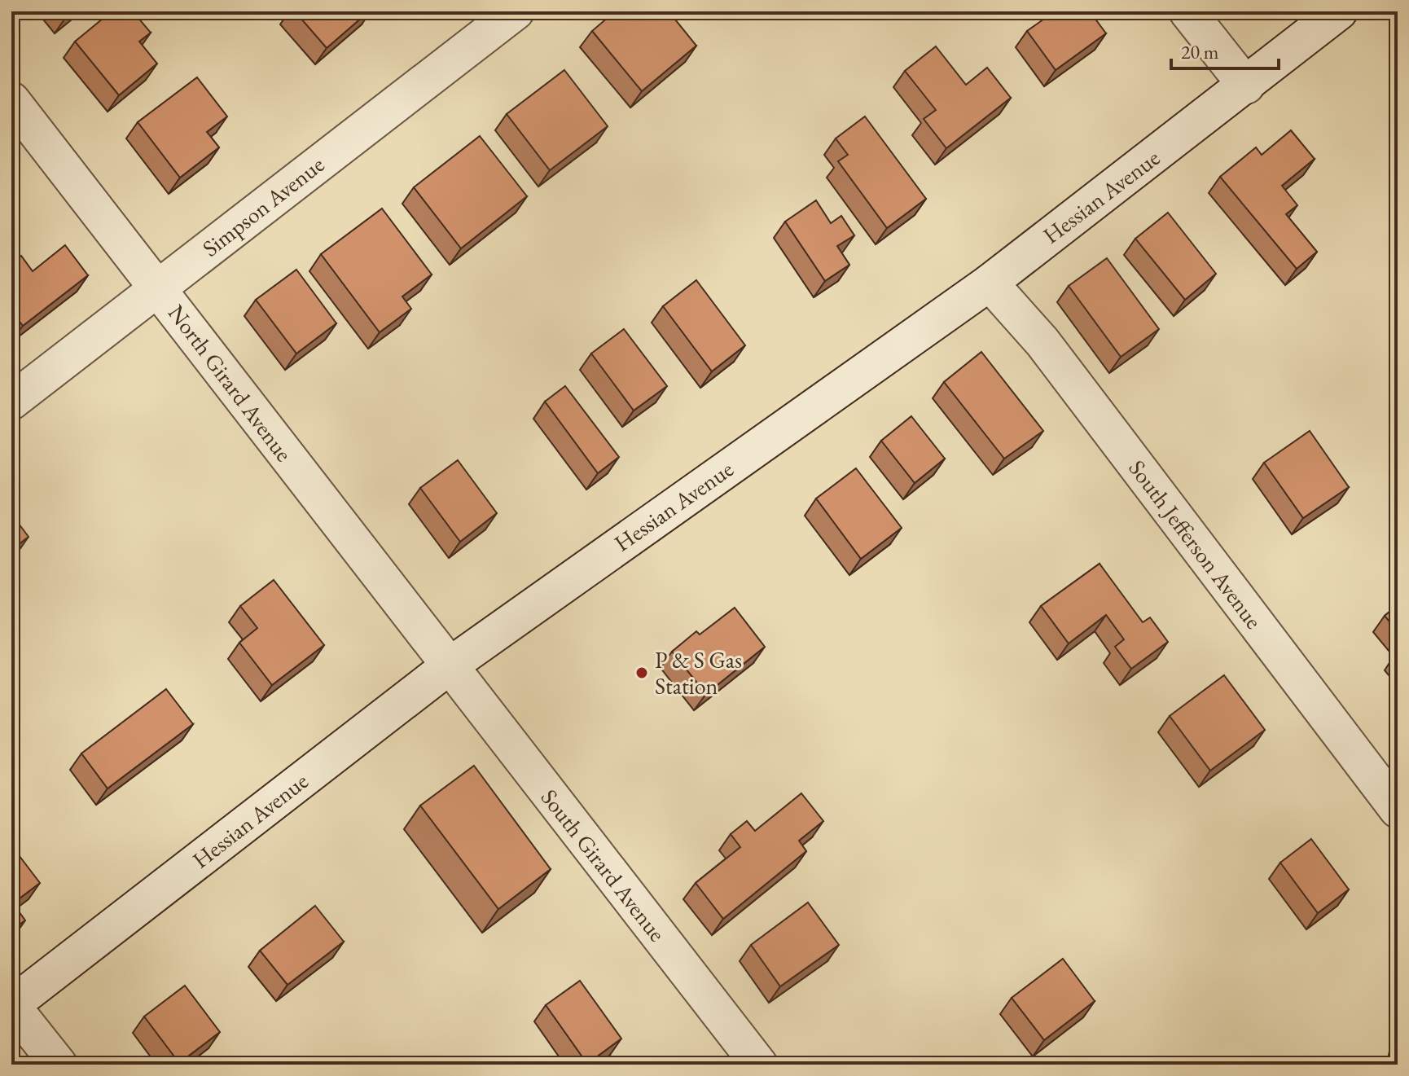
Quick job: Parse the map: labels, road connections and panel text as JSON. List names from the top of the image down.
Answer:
{
  "streets": {
    "street": [
      "Hessian Avenue",
      "Simpson Avenue",
      "North Girard Avenue",
      "South Jefferson Avenue",
      "South Girard Avenue"
    ]
  },
  "crossings": [
    ["Hessian Avenue", "North Girard Avenue"],
    ["Hessian Avenue", "South Jefferson Avenue"],
    ["Hessian Avenue", "South Girard Avenue"],
    ["Simpson Avenue", "North Girard Avenue"],
    ["North Girard Avenue", "South Girard Avenue"]
  ],
  "places": ["P & S Gas Station"],
  "scale_bar": "20 m"
}
